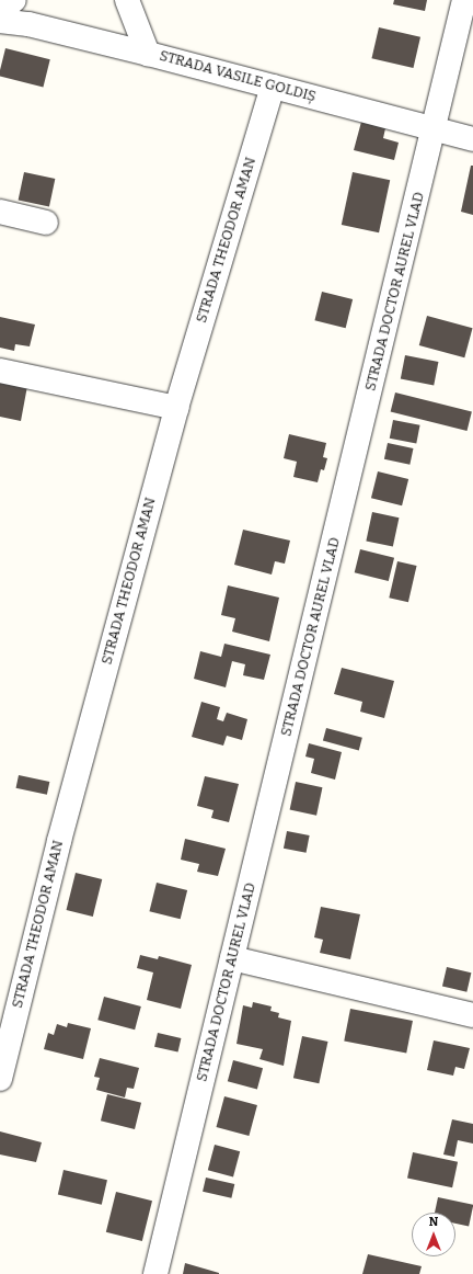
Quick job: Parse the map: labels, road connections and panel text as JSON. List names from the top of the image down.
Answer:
{
  "streets": {
    "street": ["STRADA VASILE GOLDIȘ", "STRADA THEODOR AMAN", "STRADA DOCTOR AUREL VLAD"]
  },
  "crossings": [
    ["STRADA VASILE GOLDIȘ", "STRADA THEODOR AMAN"],
    ["STRADA VASILE GOLDIȘ", "STRADA DOCTOR AUREL VLAD"]
  ],
  "north": "top"
}
